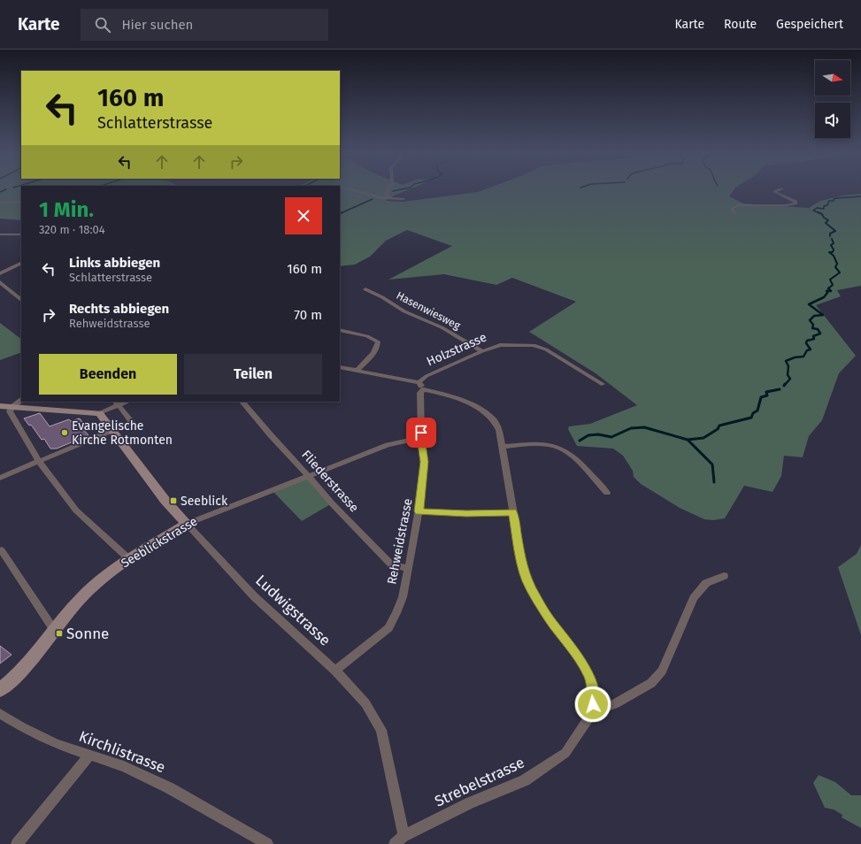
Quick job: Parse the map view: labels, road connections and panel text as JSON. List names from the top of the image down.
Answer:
{
  "streets": {
    "street": [
      "Hasenwiesweg",
      "Holzstrasse",
      "Fliederstrasse",
      "Rehweidstrasse",
      "Seeblickstrasse",
      "Ludwigstrasse",
      "Kirchlistrasse",
      "Strebelstrasse"
    ]
  },
  "crossings": [
    ["Hasenwiesweg", "Holzstrasse"],
    ["Holzstrasse", "Rehweidstrasse"],
    ["Fliederstrasse", "Rehweidstrasse"],
    ["Fliederstrasse", "Seeblickstrasse"],
    ["Rehweidstrasse", "Seeblickstrasse"],
    ["Rehweidstrasse", "Ludwigstrasse"],
    ["Seeblickstrasse", "Ludwigstrasse"],
    ["Ludwigstrasse", "Strebelstrasse"]
  ],
  "places": {
    "other": ["Evangelische Kirche Rotmonten"],
    "transit": ["Seeblick", "Sonne"]
  },
  "north": "right",
  "page": {
    "header": "Karte",
    "search": "Hier suchen",
    "nav": ["Karte", "Route", "Gespeichert"],
    "turn": ["160 m", "Schlatterstrasse"],
    "heading": ["1 Min.", "320 m · 18:04"],
    "list": [
      {
        "name": "Links abbiegen",
        "note": "Schlatterstrasse",
        "value": "160 m"
      },
      {
        "name": "Rechts abbiegen",
        "note": "Rehweidstrasse",
        "value": "70 m"
      }
    ],
    "buttons": ["Beenden", "Teilen"]
  }
}
